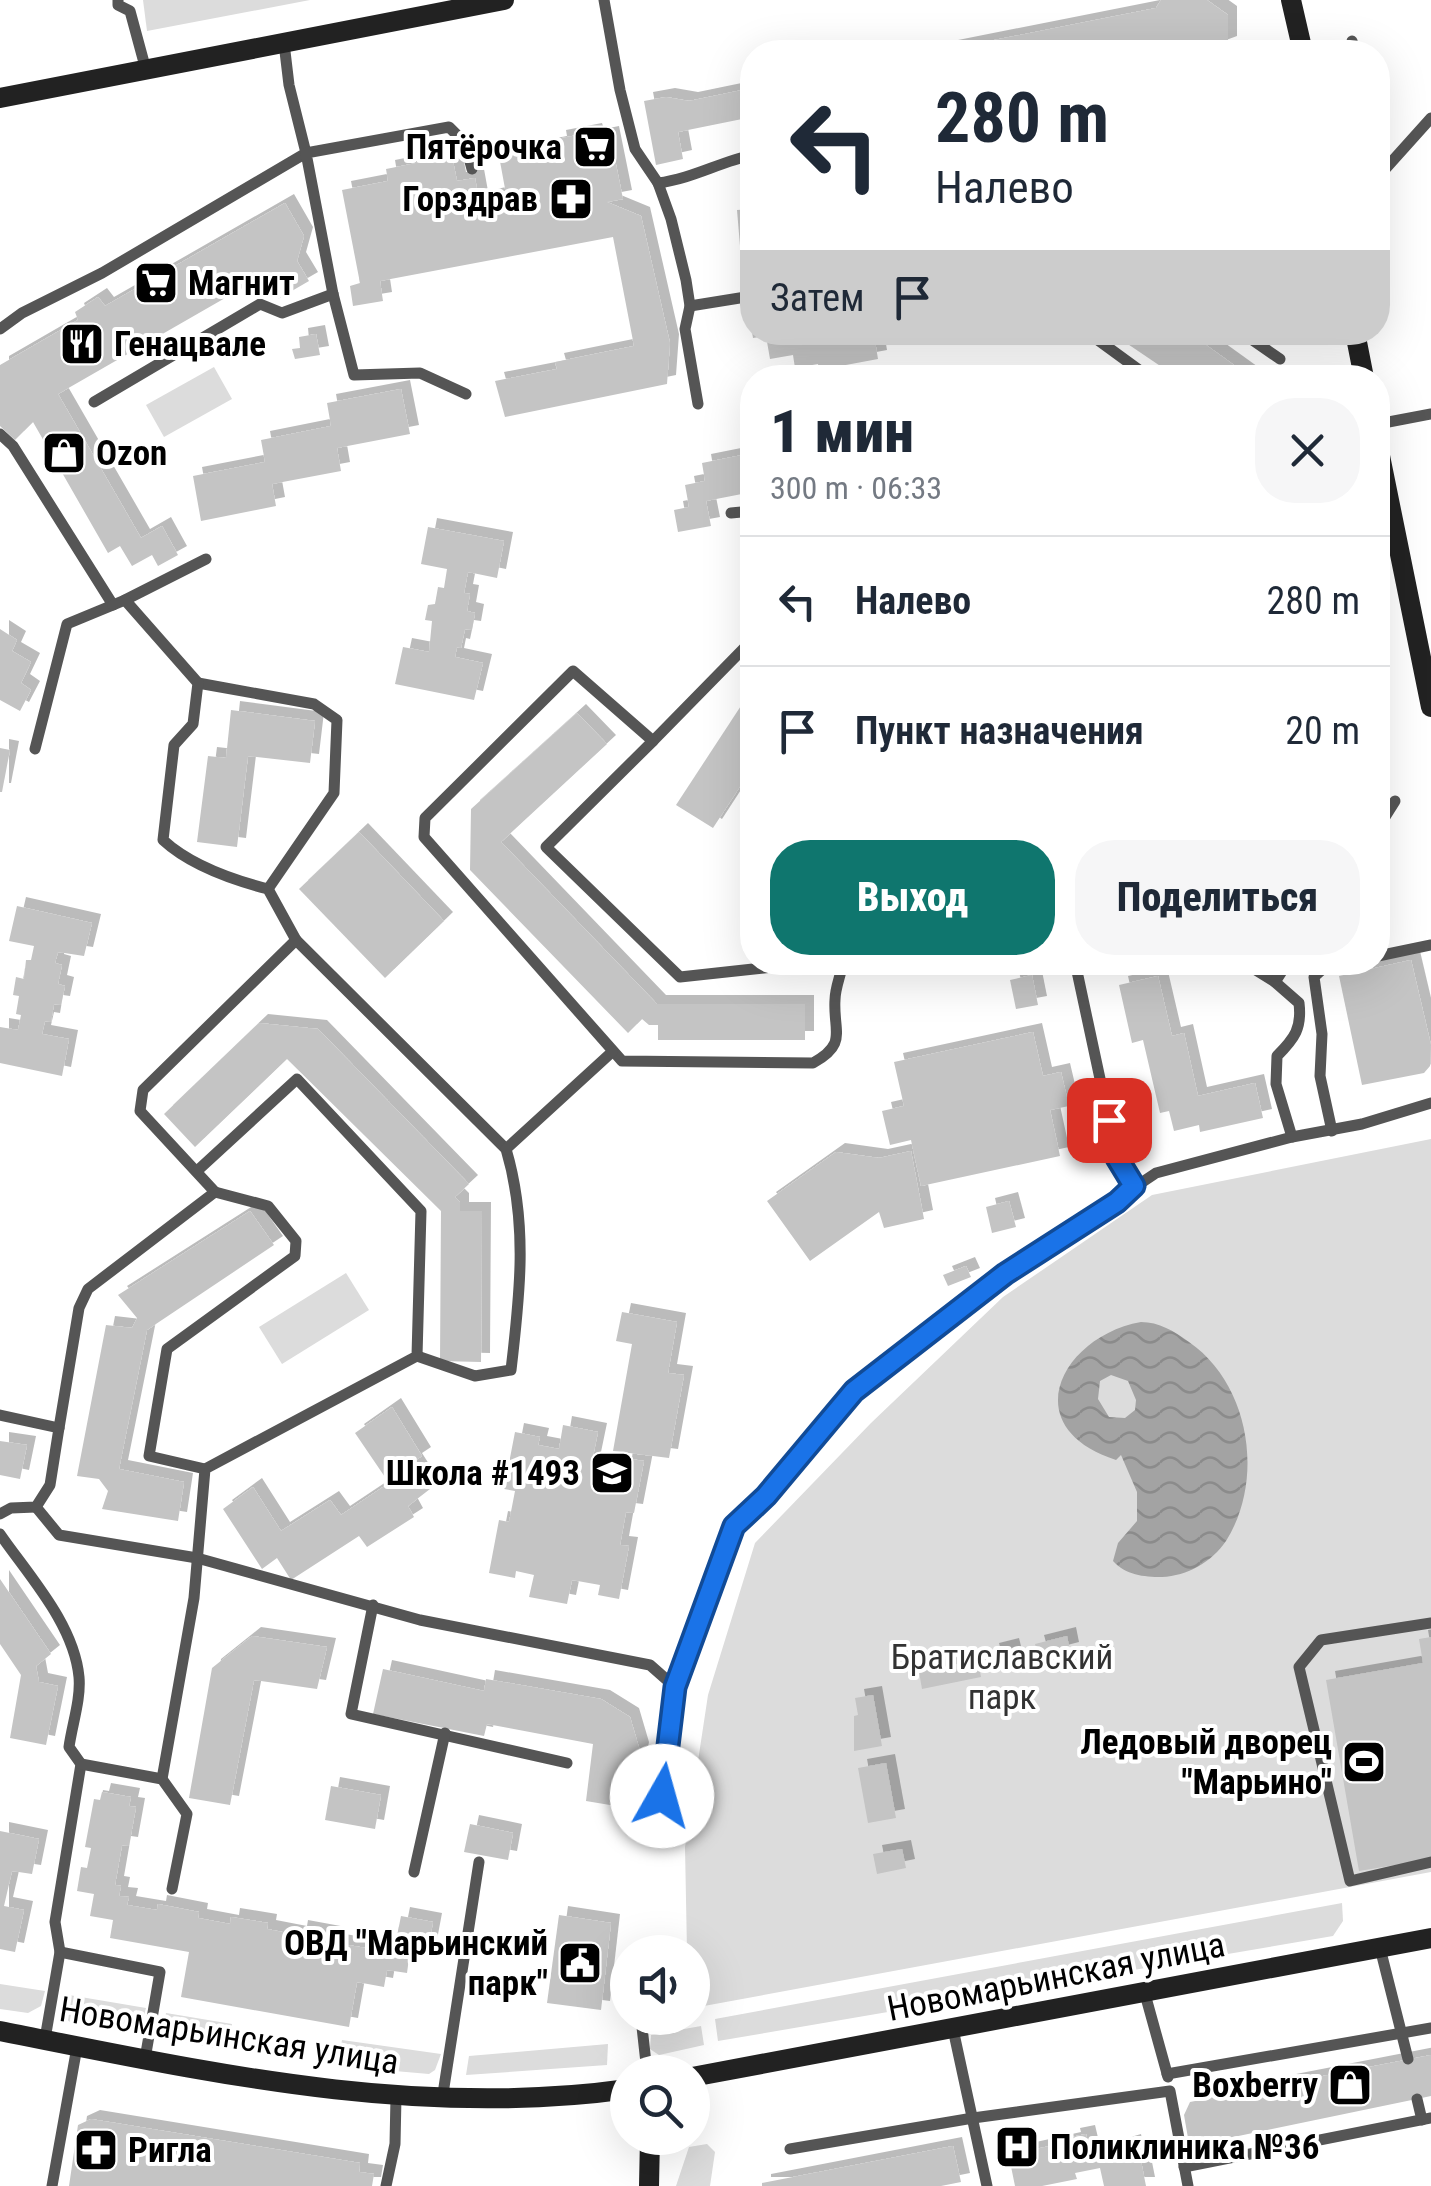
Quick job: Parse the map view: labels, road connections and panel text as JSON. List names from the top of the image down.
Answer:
{
  "streets": {
    "street": ["Новомарьинская улица"]
  },
  "parks": ["Братиславский парк"],
  "places": {
    "supermarket": ["Пятёрочка", "Магнит"],
    "pharmacy": ["Горздрав", "Ригла"],
    "restaurant": ["Генацвале"],
    "shop": ["Ozon", "Boxberry"],
    "school or university": ["Школа #1493"],
    "sports": ["Ледовый дворец \"Марьино\""],
    "public building": ["ОВД \"Марьинский парк\""],
    "hospital": ["Поликлиника №36"]
  },
  "page": {
    "turn": ["280 m", "Налево"],
    "then": "Затем",
    "heading": ["1 мин", "300 m · 06:33"],
    "list": [
      {
        "name": "Налево",
        "value": "280 m"
      },
      {
        "name": "Пункт назначения",
        "value": "20 m"
      }
    ],
    "buttons": ["Выход", "Поделиться"]
  }
}
